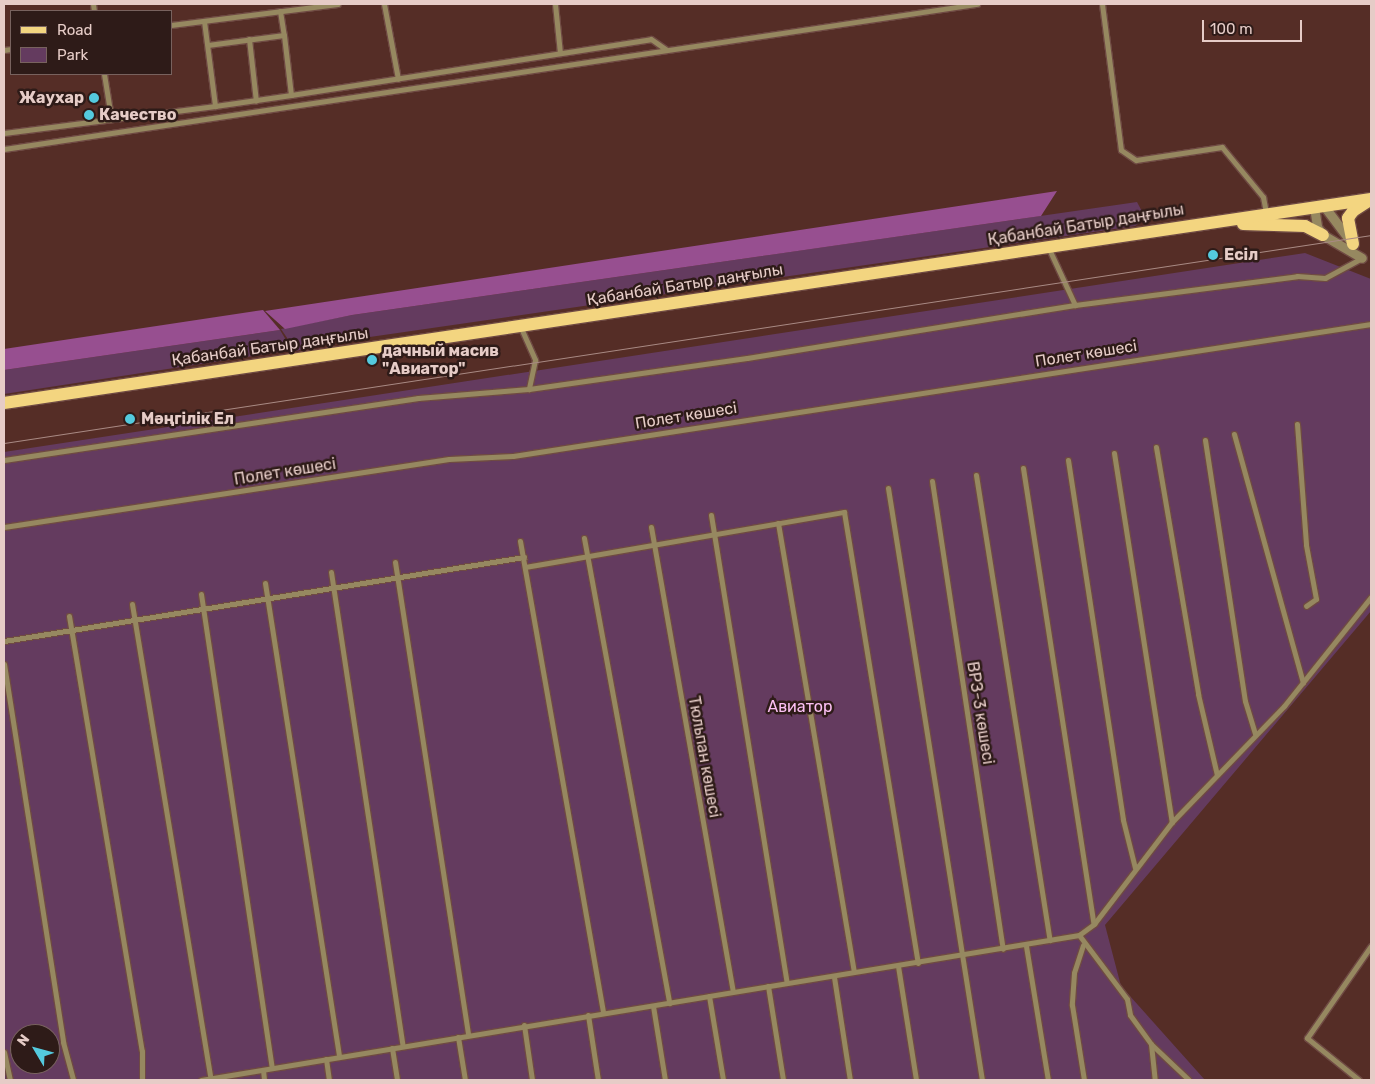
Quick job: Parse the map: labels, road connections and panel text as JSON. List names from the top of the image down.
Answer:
{
  "streets": {
    "main road": ["Қабанбай Батыр даңғылы"],
    "street": ["Полет көшесі", "ВРЗ-3 көшесі", "Тюльпан көшесі"]
  },
  "parks": ["Авиатор"],
  "places": [
    "Жаухар",
    "Качество",
    "Есіл",
    "дачный масив \"Авиатор\"",
    "Мәңгілік Ел"
  ],
  "legend": ["Road", "Park"],
  "scale_bar": "100 m",
  "north": "top left"
}
